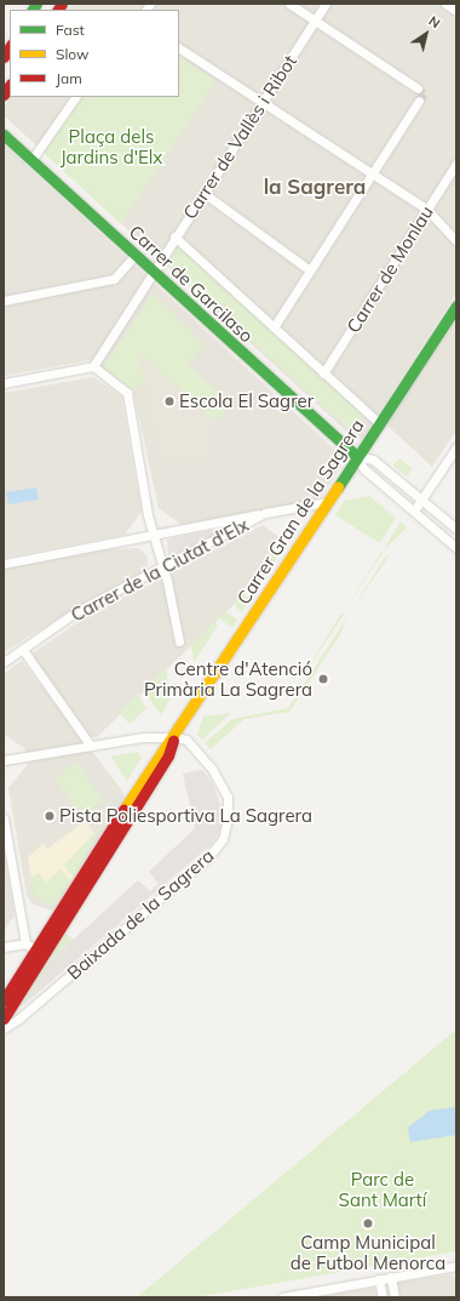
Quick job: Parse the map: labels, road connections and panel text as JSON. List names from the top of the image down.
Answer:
{
  "streets": {
    "street": [
      "Carrer de Vallès i Ribot",
      "Carrer de Monlau",
      "Carrer de Garcilaso",
      "Carrer Gran de la Sagrera",
      "Carrer de la Ciutat d'Elx",
      "Baixada de la Sagrera"
    ]
  },
  "crossings": [
    ["Carrer de Vallès i Ribot", "Carrer de Garcilaso"],
    ["Carrer de Monlau", "Carrer de Garcilaso"],
    ["Carrer de Garcilaso", "Carrer Gran de la Sagrera"],
    ["Carrer Gran de la Sagrera", "Carrer de la Ciutat d'Elx"],
    ["Carrer Gran de la Sagrera", "Baixada de la Sagrera"]
  ],
  "districts": ["la Sagrera"],
  "parks": ["Plaça dels Jardins d'Elx", "Parc de Sant Martí"],
  "places": [
    "Escola El Sagrer",
    "Centre d'Atenció Primària La Sagrera",
    "Pista Poliesportiva La Sagrera",
    "Camp Municipal de Futbol Menorca"
  ],
  "legend": ["Fast", "Slow", "Jam"],
  "north": "top right"
}
